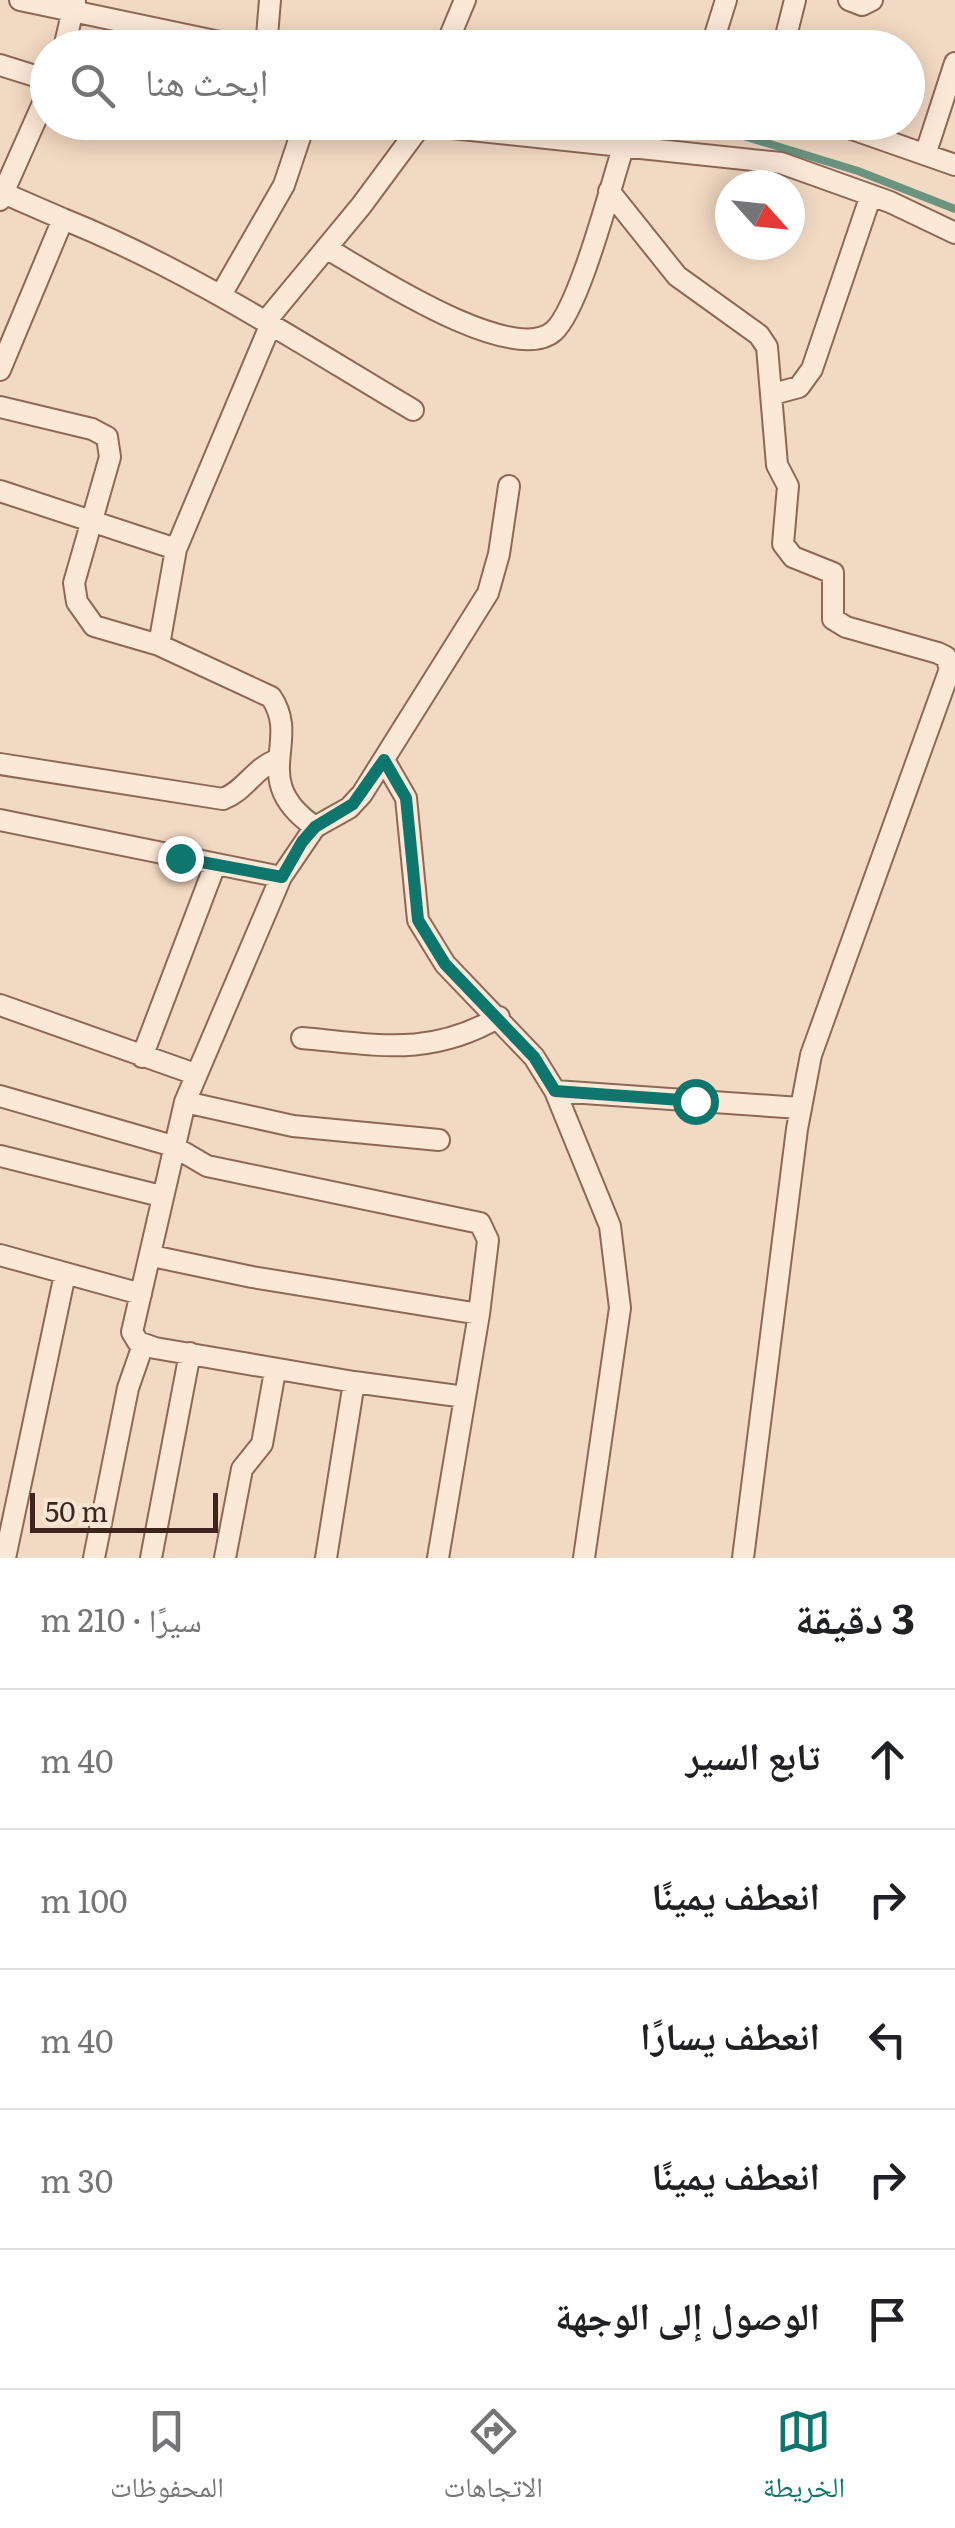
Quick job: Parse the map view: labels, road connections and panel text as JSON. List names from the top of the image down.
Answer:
{
  "scale_bar": "50 m",
  "north": "bottom right",
  "page": {
    "search": "ابحث هنا",
    "scale": "50 m",
    "heading": ["3 دقيقة", "سيرًا · 210 m"],
    "list": [
      ["تابع السير", "40 m"],
      ["انعطف يمينًا", "100 m"],
      ["انعطف يسارًا", "40 m"],
      ["انعطف يمينًا", "30 m"],
      "الوصول إلى الوجهة"
    ],
    "nav": ["الخريطة", "الاتجاهات", "المحفوظات"]
  }
}
